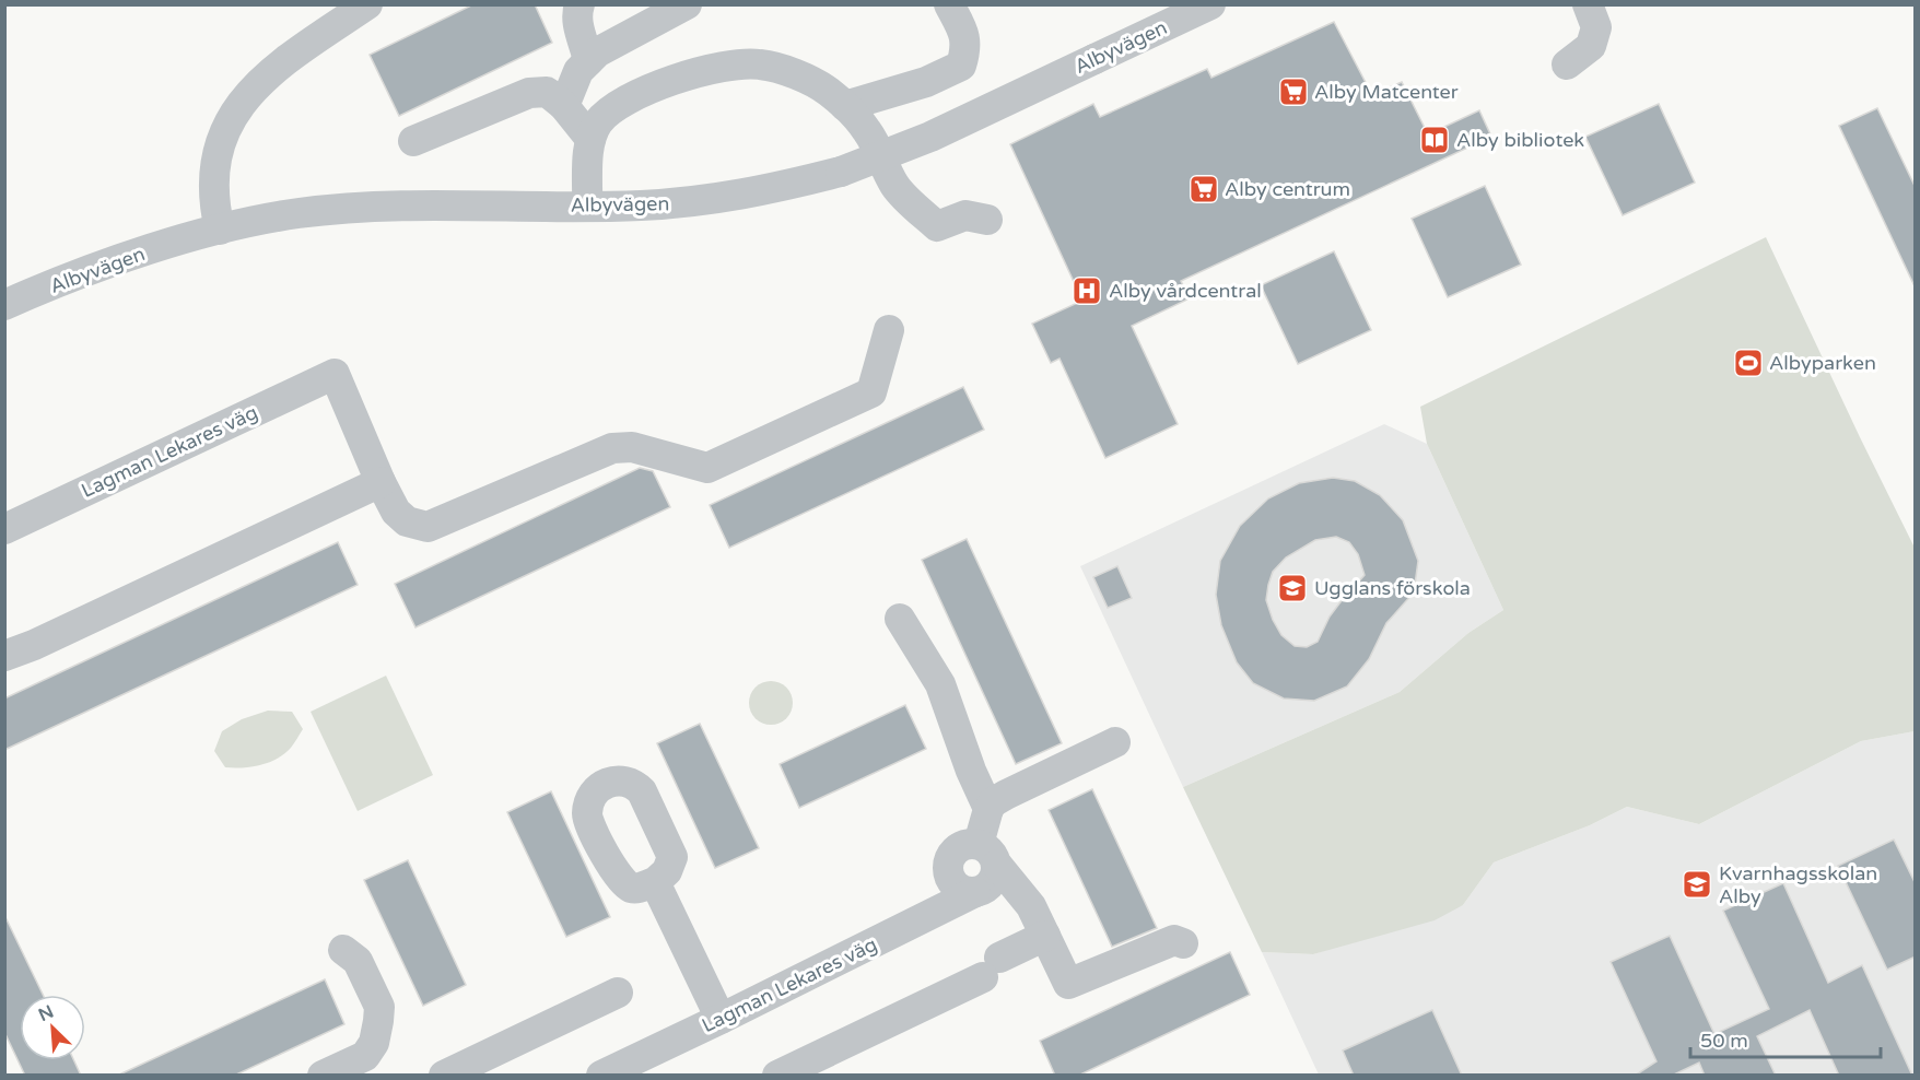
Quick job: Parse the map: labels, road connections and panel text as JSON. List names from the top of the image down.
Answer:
{
  "streets": {
    "street": ["Albyvägen", "Lagman Lekares väg"]
  },
  "places": {
    "supermarket": ["Alby Matcenter", "Alby centrum"],
    "library": ["Alby bibliotek"],
    "hospital": ["Alby vårdcentral"],
    "sports": ["Albyparken"],
    "school or university": ["Ugglans förskola", "Kvarnhagsskolan Alby"]
  },
  "scale_bar": "50 m",
  "north": "top left"
}
